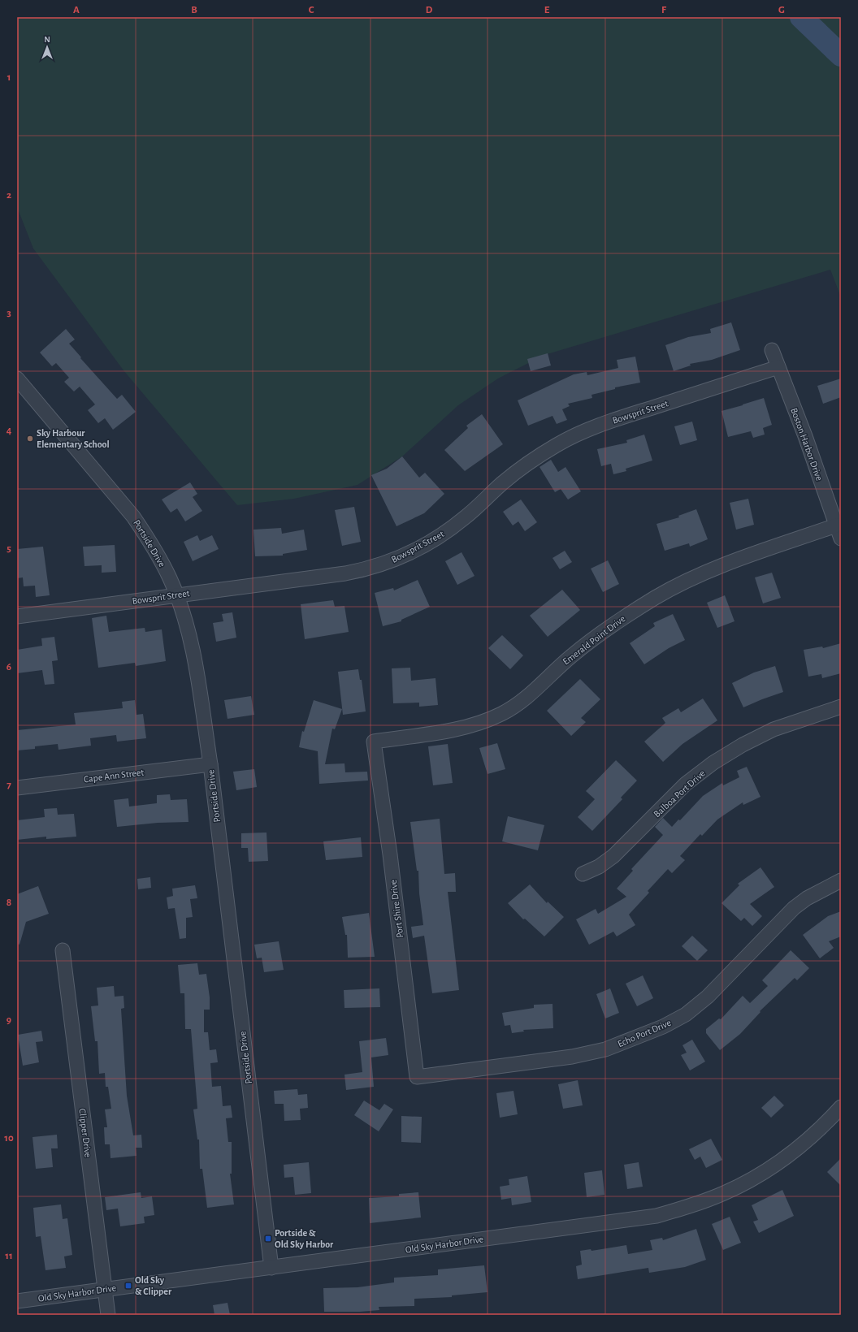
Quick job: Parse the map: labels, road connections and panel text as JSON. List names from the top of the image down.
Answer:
{
  "streets": {
    "street": [
      "Bowsprit Street",
      "Boston Harbor Drive",
      "Portside Drive",
      "Emerald Point Drive",
      "Cape Ann Street",
      "Balboa Port Drive",
      "Port Shire Drive",
      "Echo Port Drive",
      "Clipper Drive",
      "Old Sky Harbor Drive"
    ]
  },
  "crossings": [
    ["Bowsprit Street", "Boston Harbor Drive"],
    ["Bowsprit Street", "Portside Drive"],
    ["Boston Harbor Drive", "Emerald Point Drive"],
    ["Portside Drive", "Cape Ann Street"],
    ["Portside Drive", "Old Sky Harbor Drive"],
    ["Emerald Point Drive", "Port Shire Drive"],
    ["Port Shire Drive", "Echo Port Drive"],
    ["Clipper Drive", "Old Sky Harbor Drive"]
  ],
  "places": {
    "other": ["Sky Harbour Elementary School"],
    "transit": ["Portside & Old Sky Harbor", "Old Sky & Clipper"]
  },
  "north": "top",
  "grid": {
    "columns": [
      "A",
      "B",
      "C",
      "D",
      "E",
      "F",
      "G"
    ],
    "rows": [
      "1",
      "2",
      "3",
      "4",
      "5",
      "6",
      "7",
      "8",
      "9",
      "10",
      "11"
    ]
  }
}
